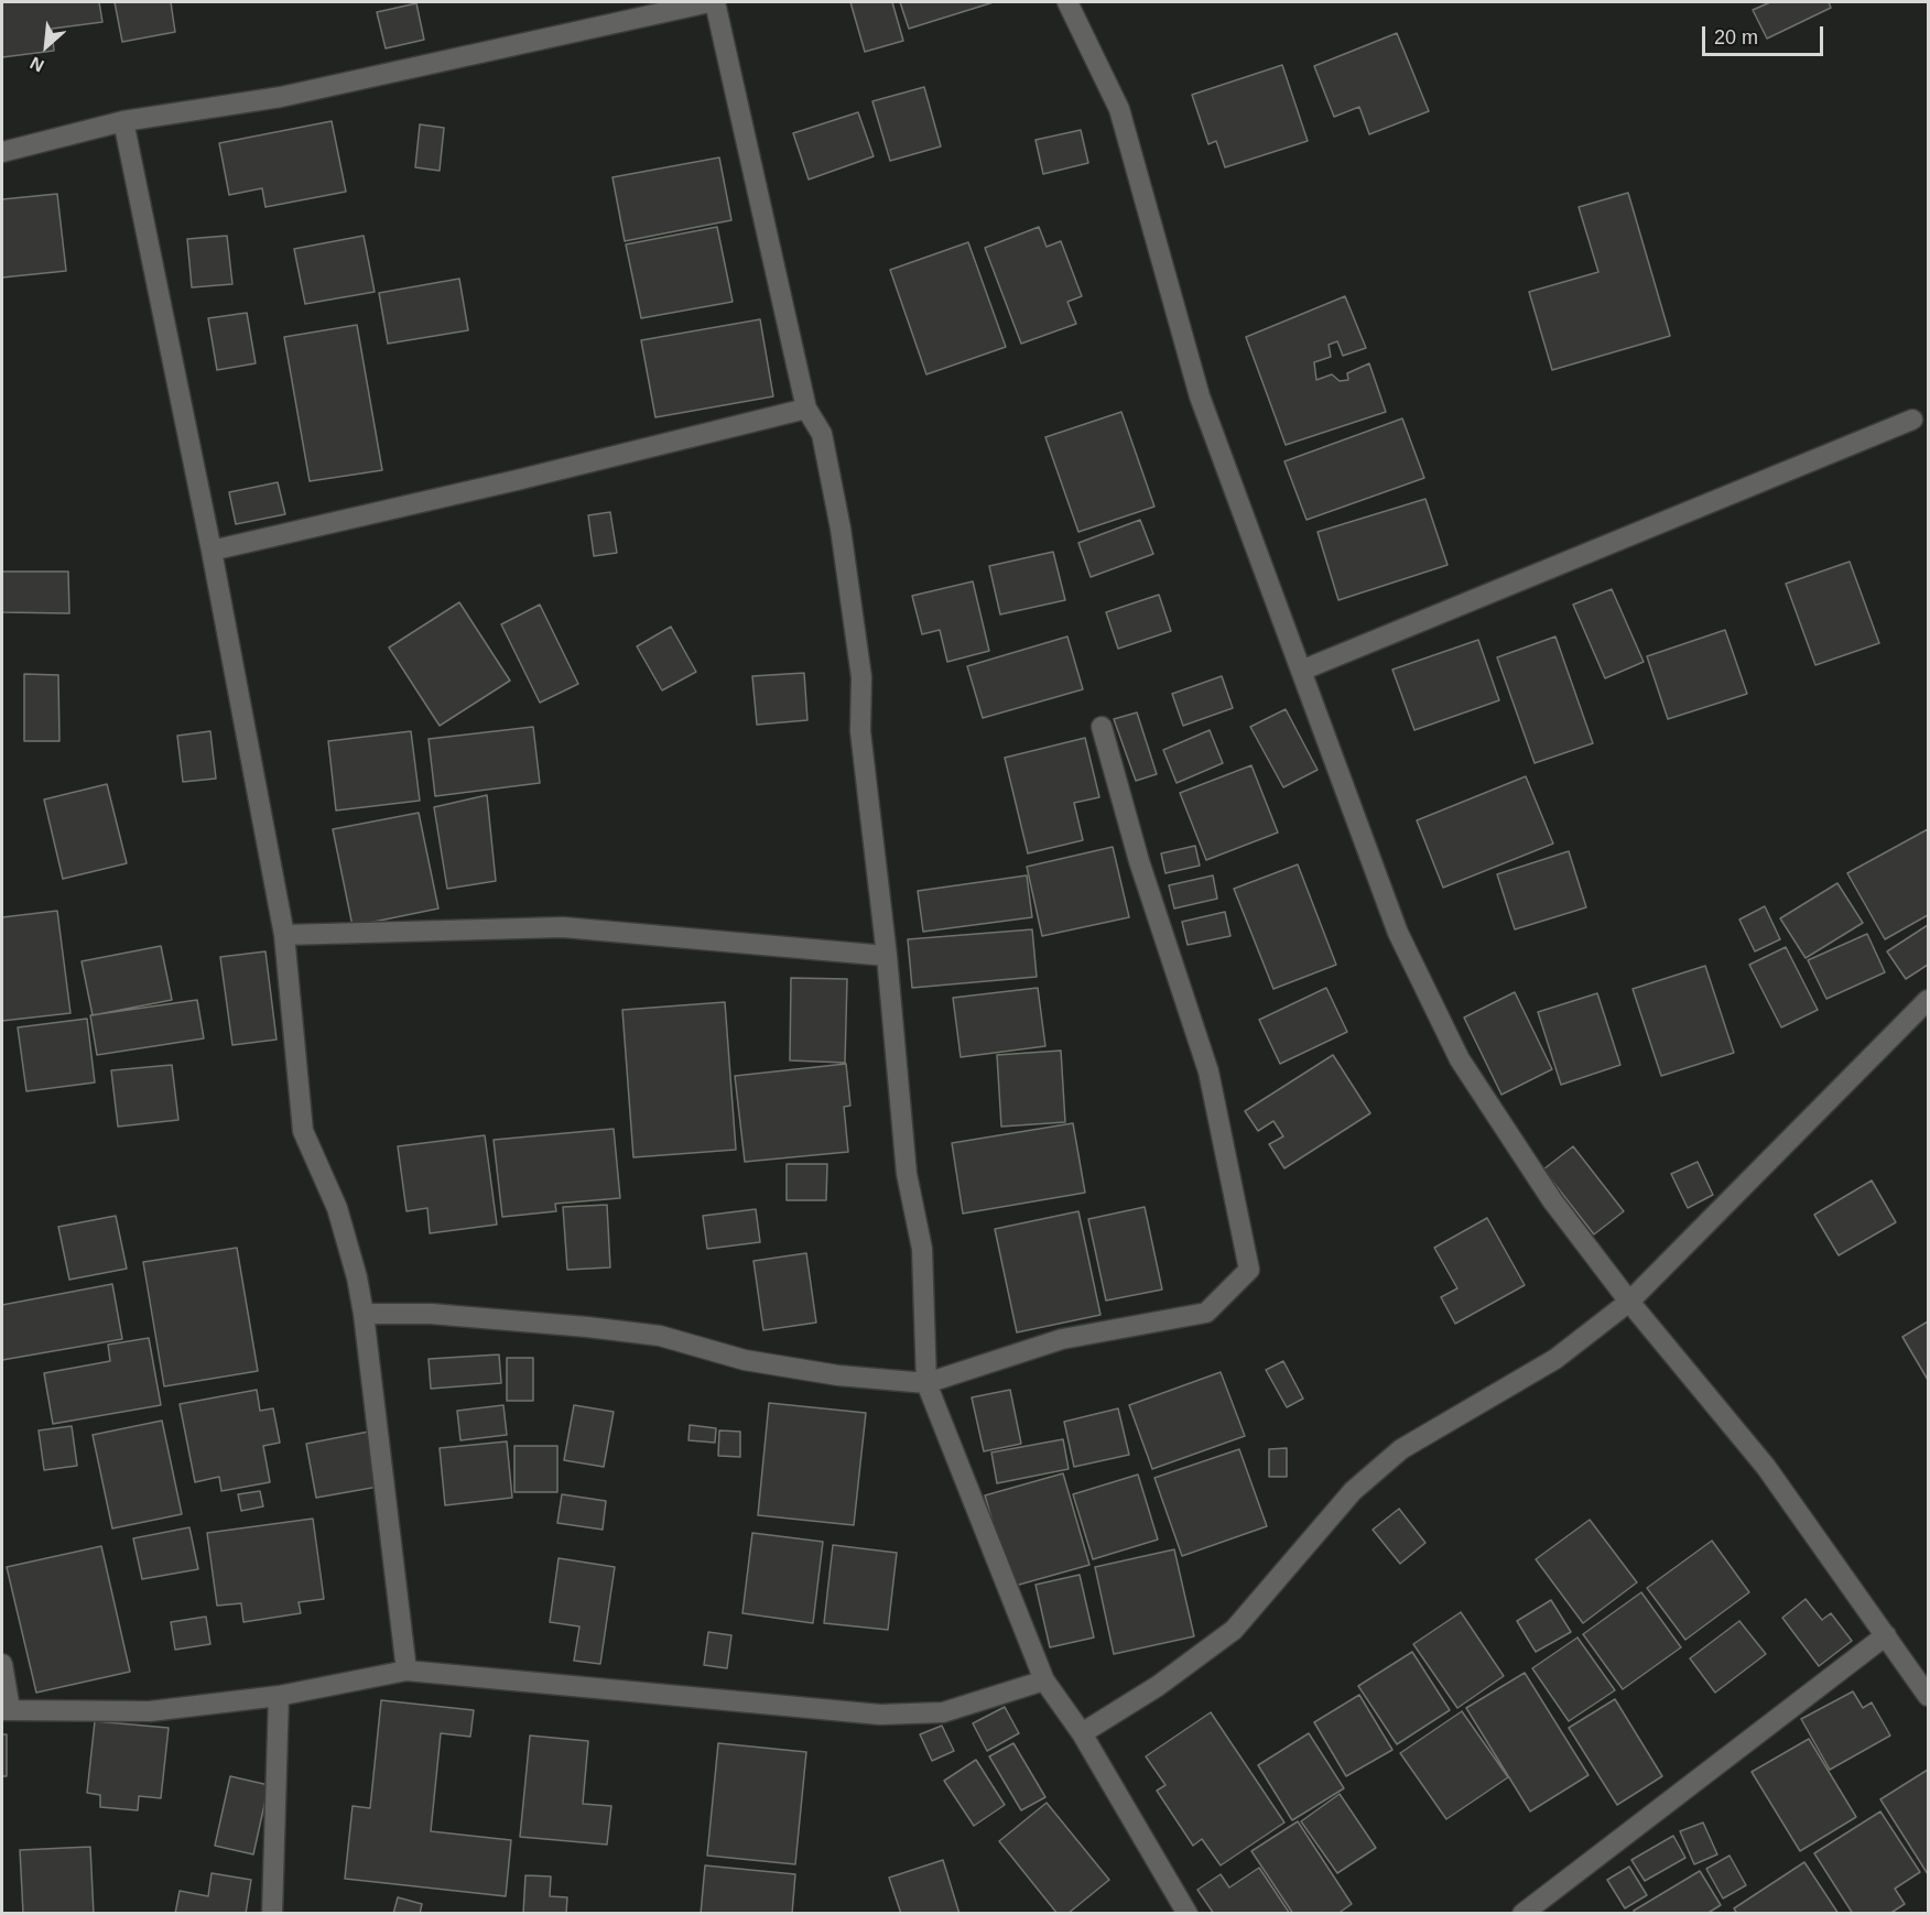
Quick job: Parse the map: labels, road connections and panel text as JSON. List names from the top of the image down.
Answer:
{
  "scale_bar": "20 m",
  "north": "bottom left"
}
